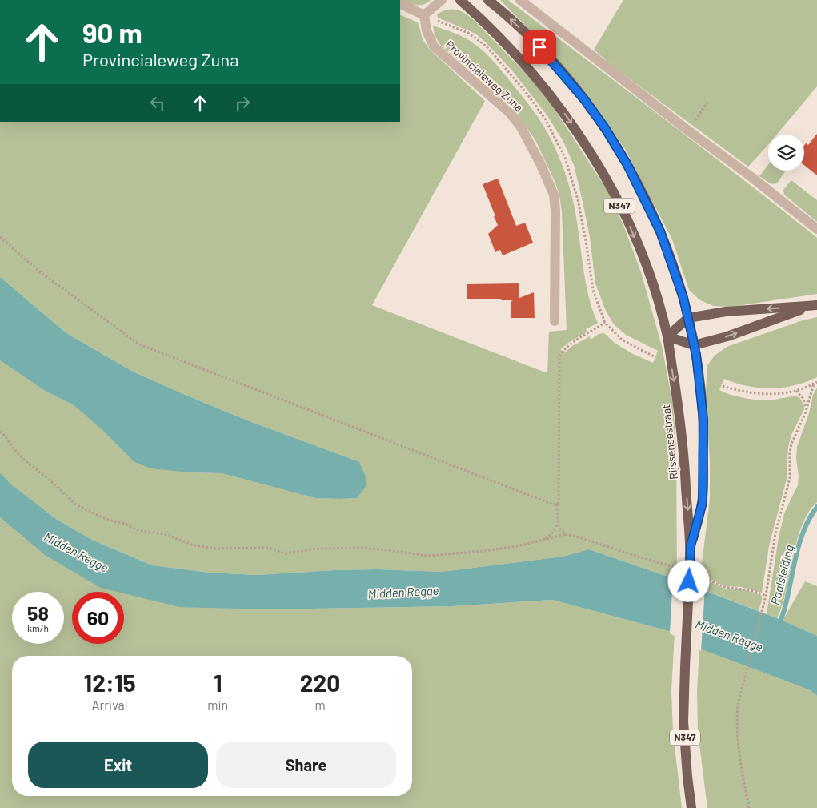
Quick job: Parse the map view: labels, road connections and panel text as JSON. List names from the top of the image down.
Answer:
{
  "streets": {
    "main road": ["N347", "Rijssensestraat"],
    "street": ["Provincialeweg Zuna"]
  },
  "crossings": [
    ["N347", "Rijssensestraat"]
  ],
  "water": ["Midden Regge", "Paalsleiding"],
  "page": {
    "turn": ["90 m", "Provincialeweg Zuna"],
    "speed": "58 km/h",
    "limit": "60",
    "eta": [
      "12:15",
      "Arrival",
      "1",
      "min",
      "220",
      "m"
    ],
    "buttons": ["Exit", "Share"]
  }
}
